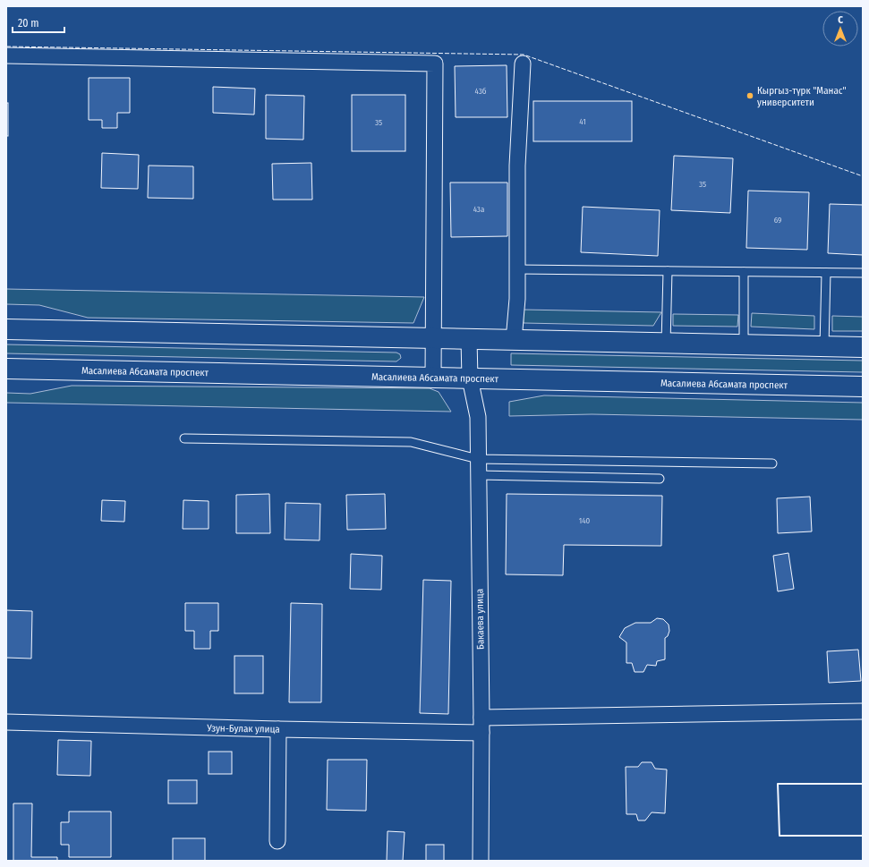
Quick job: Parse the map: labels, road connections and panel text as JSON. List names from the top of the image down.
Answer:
{
  "streets": {
    "main road": ["Масалиева Абсамата проспект"],
    "street": ["Бакаева улица", "Узун-Булак улица"]
  },
  "crossings": [
    ["Масалиева Абсамата проспект", "Бакаева улица"],
    ["Бакаева улица", "Узун-Булак улица"]
  ],
  "places": ["Кыргыз-түрк \"Манас\" университети"],
  "house_numbers": [
    "43б",
    "41",
    "35",
    "35",
    "43а",
    "69",
    "140"
  ],
  "scale_bar": "20 m",
  "north": "top"
}
